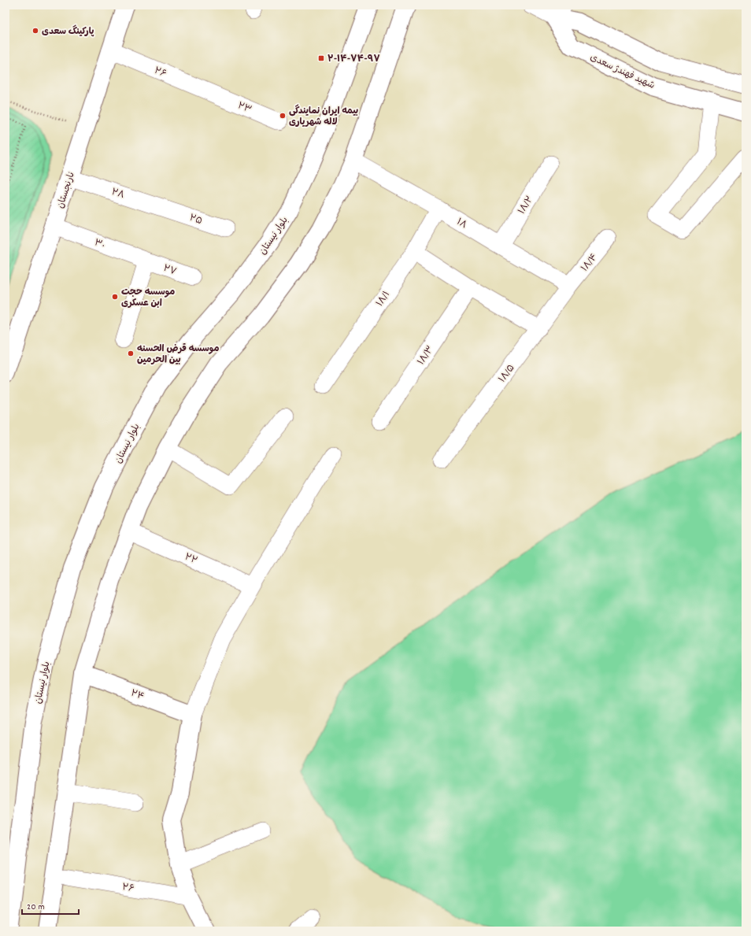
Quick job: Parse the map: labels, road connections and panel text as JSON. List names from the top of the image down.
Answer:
{
  "streets": {
    "main road": [
      "شهید فهندژ سعدی",
      "نارنجستان",
      "بلوار نیستان",
      "۲۴"
    ],
    "street": [
      "۲۶",
      "۲۳",
      "۲۸",
      "۱۸/۲",
      "۲۵",
      "۱۸",
      "۳۰",
      "۱۸/۴",
      "۲۷",
      "۱۸/۱",
      "۱۸/۳",
      "۱۸/۵",
      "۲۲"
    ]
  },
  "crossings": [
    ["۲۶", "۲۳"],
    ["۲۶", "نارنجستان"],
    ["نارنجستان", "۲۸"],
    ["نارنجستان", "۳۰"],
    ["۲۸", "۲۵"],
    ["۱۸/۲", "۱۸"],
    ["۱۸", "۱۸/۴"],
    ["۱۸", "۱۸/۱"],
    ["۱۸", "۱۸/۵"],
    ["۳۰", "۲۷"],
    ["۱۸/۴", "۱۸/۵"]
  ],
  "places": {
    "other": [
      "پارکینگ سعدی",
      "بیمه ایران نمایندگی لاله شهریاری",
      "موسسه حجت ابن عسکری",
      "موسسه قرض الحسنه بین الحرمین"
    ],
    "transit": ["۲-۱۴-۷۴-۹۷"]
  },
  "scale_bar": "20 m"
}
